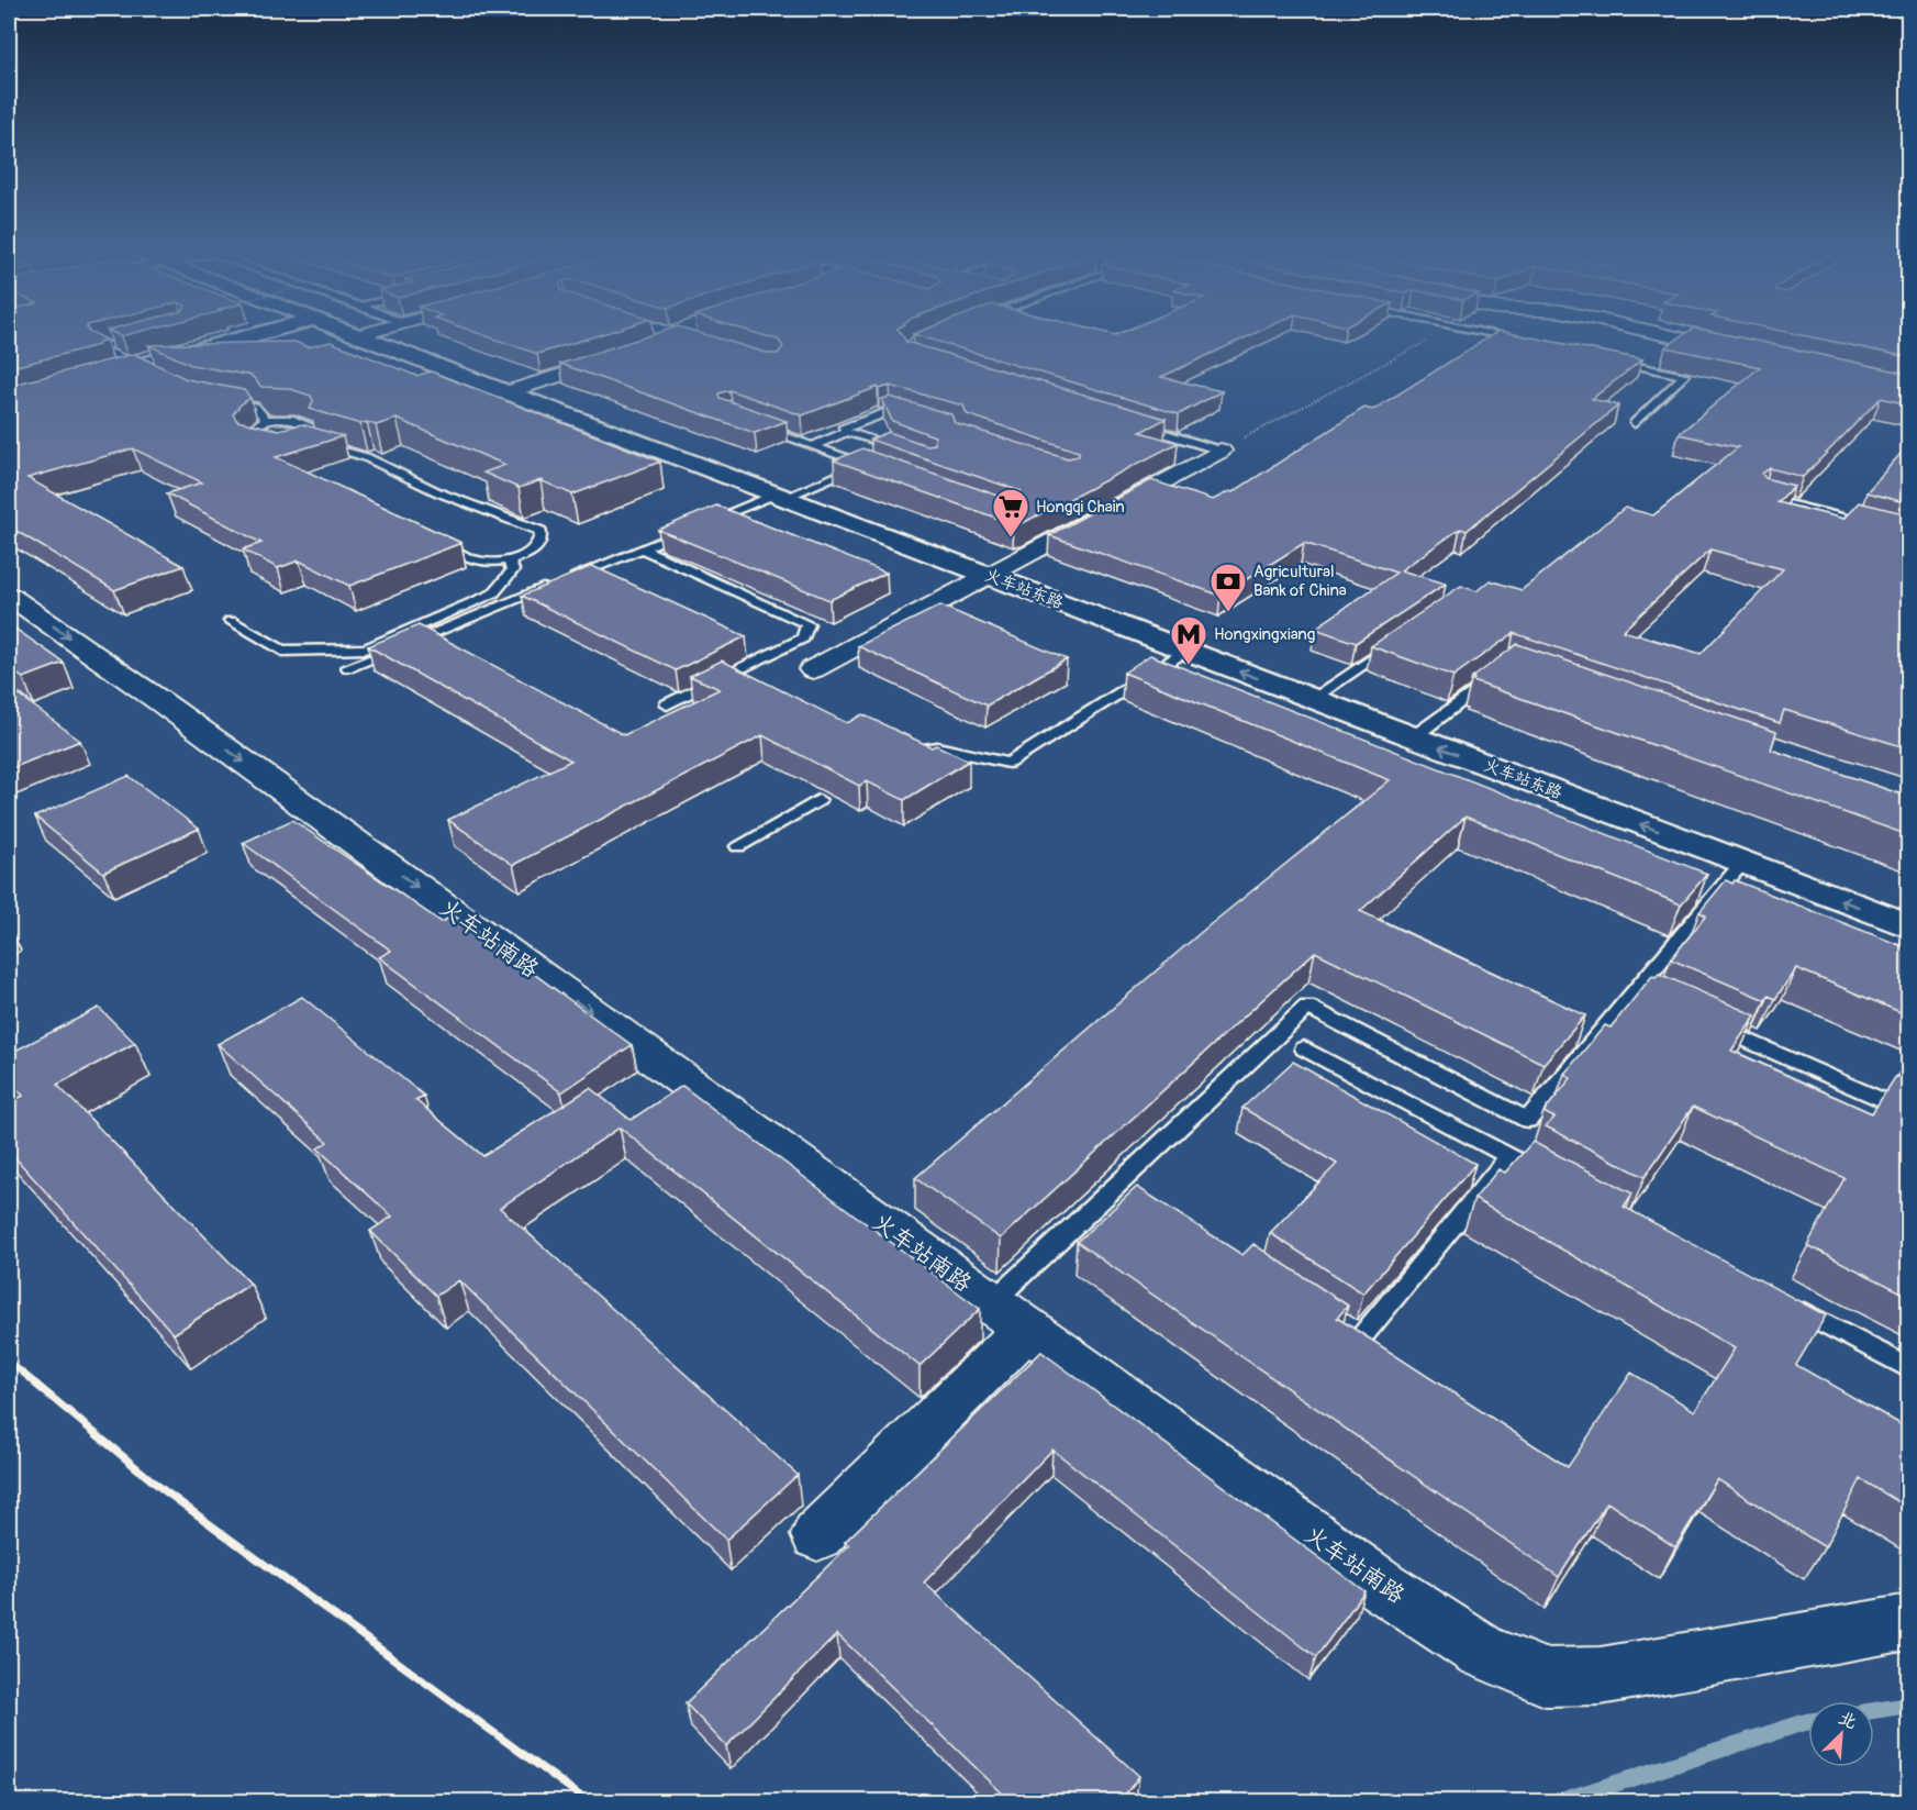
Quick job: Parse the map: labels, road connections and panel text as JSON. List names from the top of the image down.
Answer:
{
  "streets": {
    "main road": ["火车站东路"],
    "street": ["火车站南路"]
  },
  "one_way": ["火车站东路", "火车站南路"],
  "places": {
    "supermarket": ["Hongqi Chain"],
    "bank": ["Agricultural Bank of China"],
    "metro station": ["Hongxingxiang"]
  },
  "north": "top right"
}
